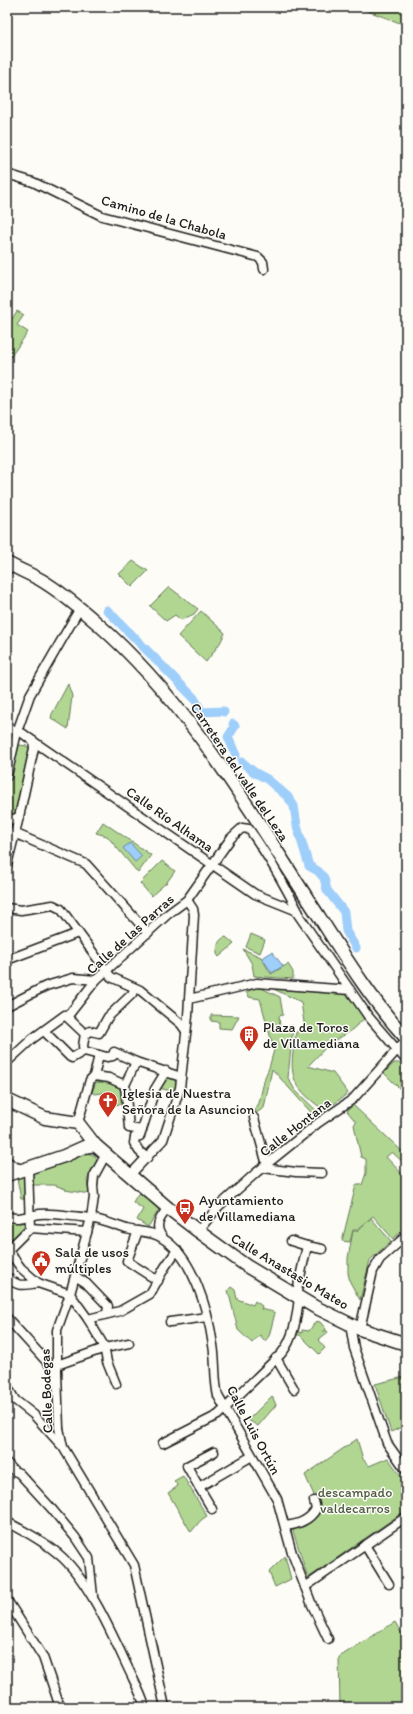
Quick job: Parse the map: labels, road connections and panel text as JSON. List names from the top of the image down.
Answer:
{
  "streets": {
    "main road": ["Carretera del valle del Leza", "Calle Anastasio Mateo"],
    "street": [
      "Camino de la Chabola",
      "Calle Río Alhama",
      "Calle de las Parras",
      "Calle Hontana",
      "Calle Bodegas",
      "Calle Luis Ortún"
    ]
  },
  "crossings": [
    ["Carretera del valle del Leza", "Calle Hontana"],
    ["Calle Río Alhama", "Calle de las Parras"],
    ["Calle Hontana", "Calle Anastasio Mateo"],
    ["Calle Anastasio Mateo", "Calle Bodegas"],
    ["Calle Bodegas", "Calle Luis Ortún"]
  ],
  "parks": ["descampado valdecarros"],
  "places": {
    "building": ["Plaza de Toros de Villamediana"],
    "church": ["Iglesia de Nuestra Señora de la Asuncion"],
    "bus stop": ["Ayuntamiento de Villamediana"],
    "public building": ["Sala de usos múltiples"]
  }
}
